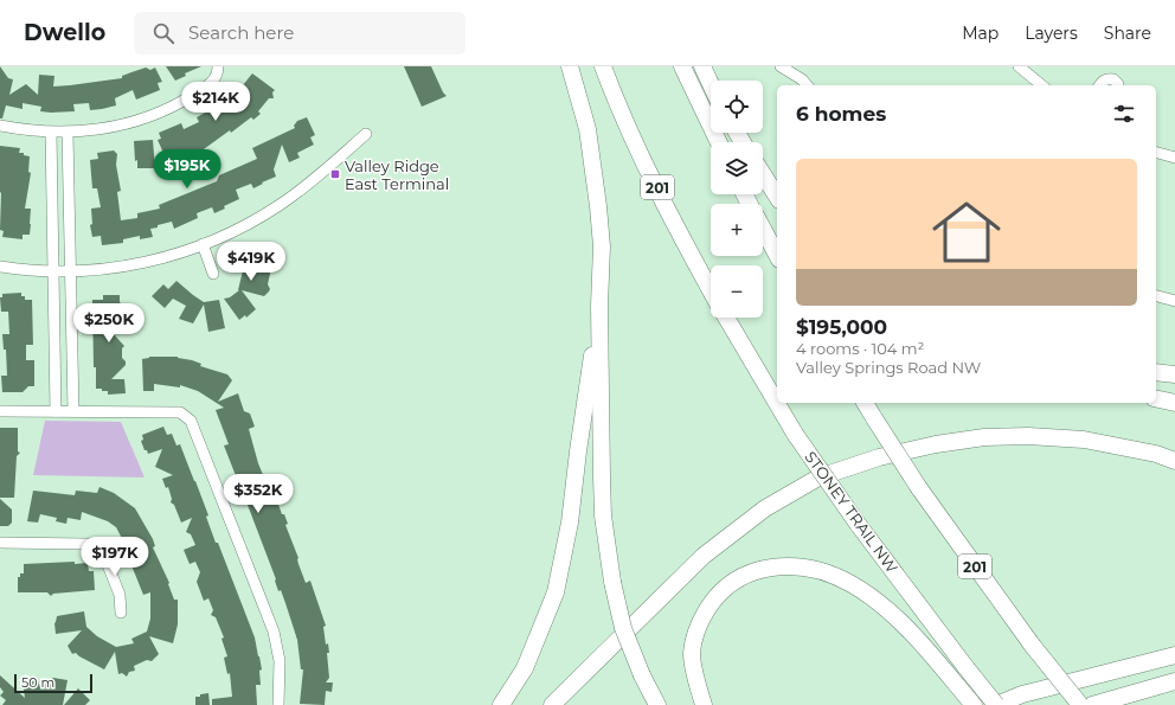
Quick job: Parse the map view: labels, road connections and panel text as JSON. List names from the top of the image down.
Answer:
{
  "streets": {
    "highway": ["201", "STONEY TRAIL NW"]
  },
  "places": {
    "transit": ["Valley Ridge East Terminal"]
  },
  "scale_bar": "50 m",
  "page": {
    "header": "Dwello",
    "search": "Search here",
    "nav": ["Map", "Layers", "Share"],
    "map_buttons": ["+", "−"],
    "price": [
      "$214K",
      "$195K",
      "$419K",
      "$250K",
      "$352K",
      "$197K"
    ],
    "heading": "6 homes",
    "list": [
      {
        "name": "$195,000",
        "note": "4 rooms · 104 m² · Valley Springs Road NW"
      }
    ],
    "scale": "50 m"
  }
}
